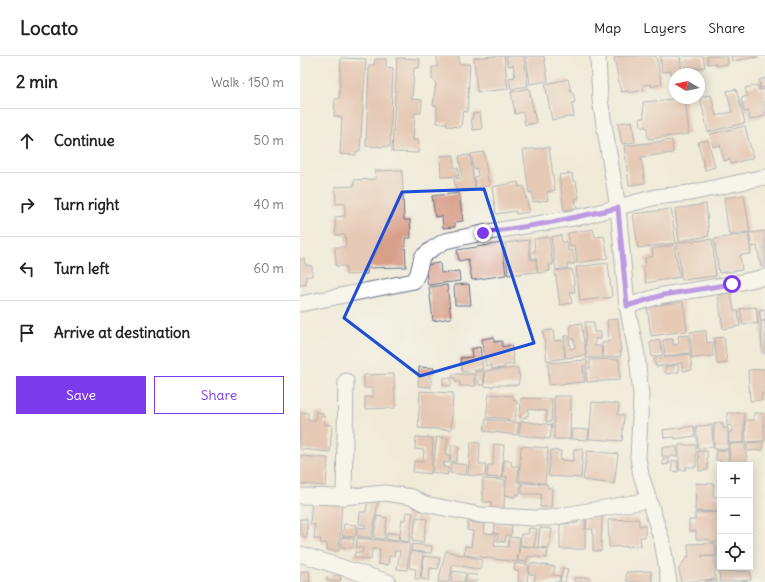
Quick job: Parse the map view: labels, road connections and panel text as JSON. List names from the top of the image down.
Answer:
{
  "north": "left",
  "page": {
    "header": "Locato",
    "nav": ["Map", "Layers", "Share"],
    "heading": ["2 min", "Walk · 150 m"],
    "list": [
      ["Continue", "50 m"],
      ["Turn right", "40 m"],
      ["Turn left", "60 m"],
      "Arrive at destination"
    ],
    "buttons": ["Save", "Share"],
    "map_buttons": ["+", "−"]
  }
}
